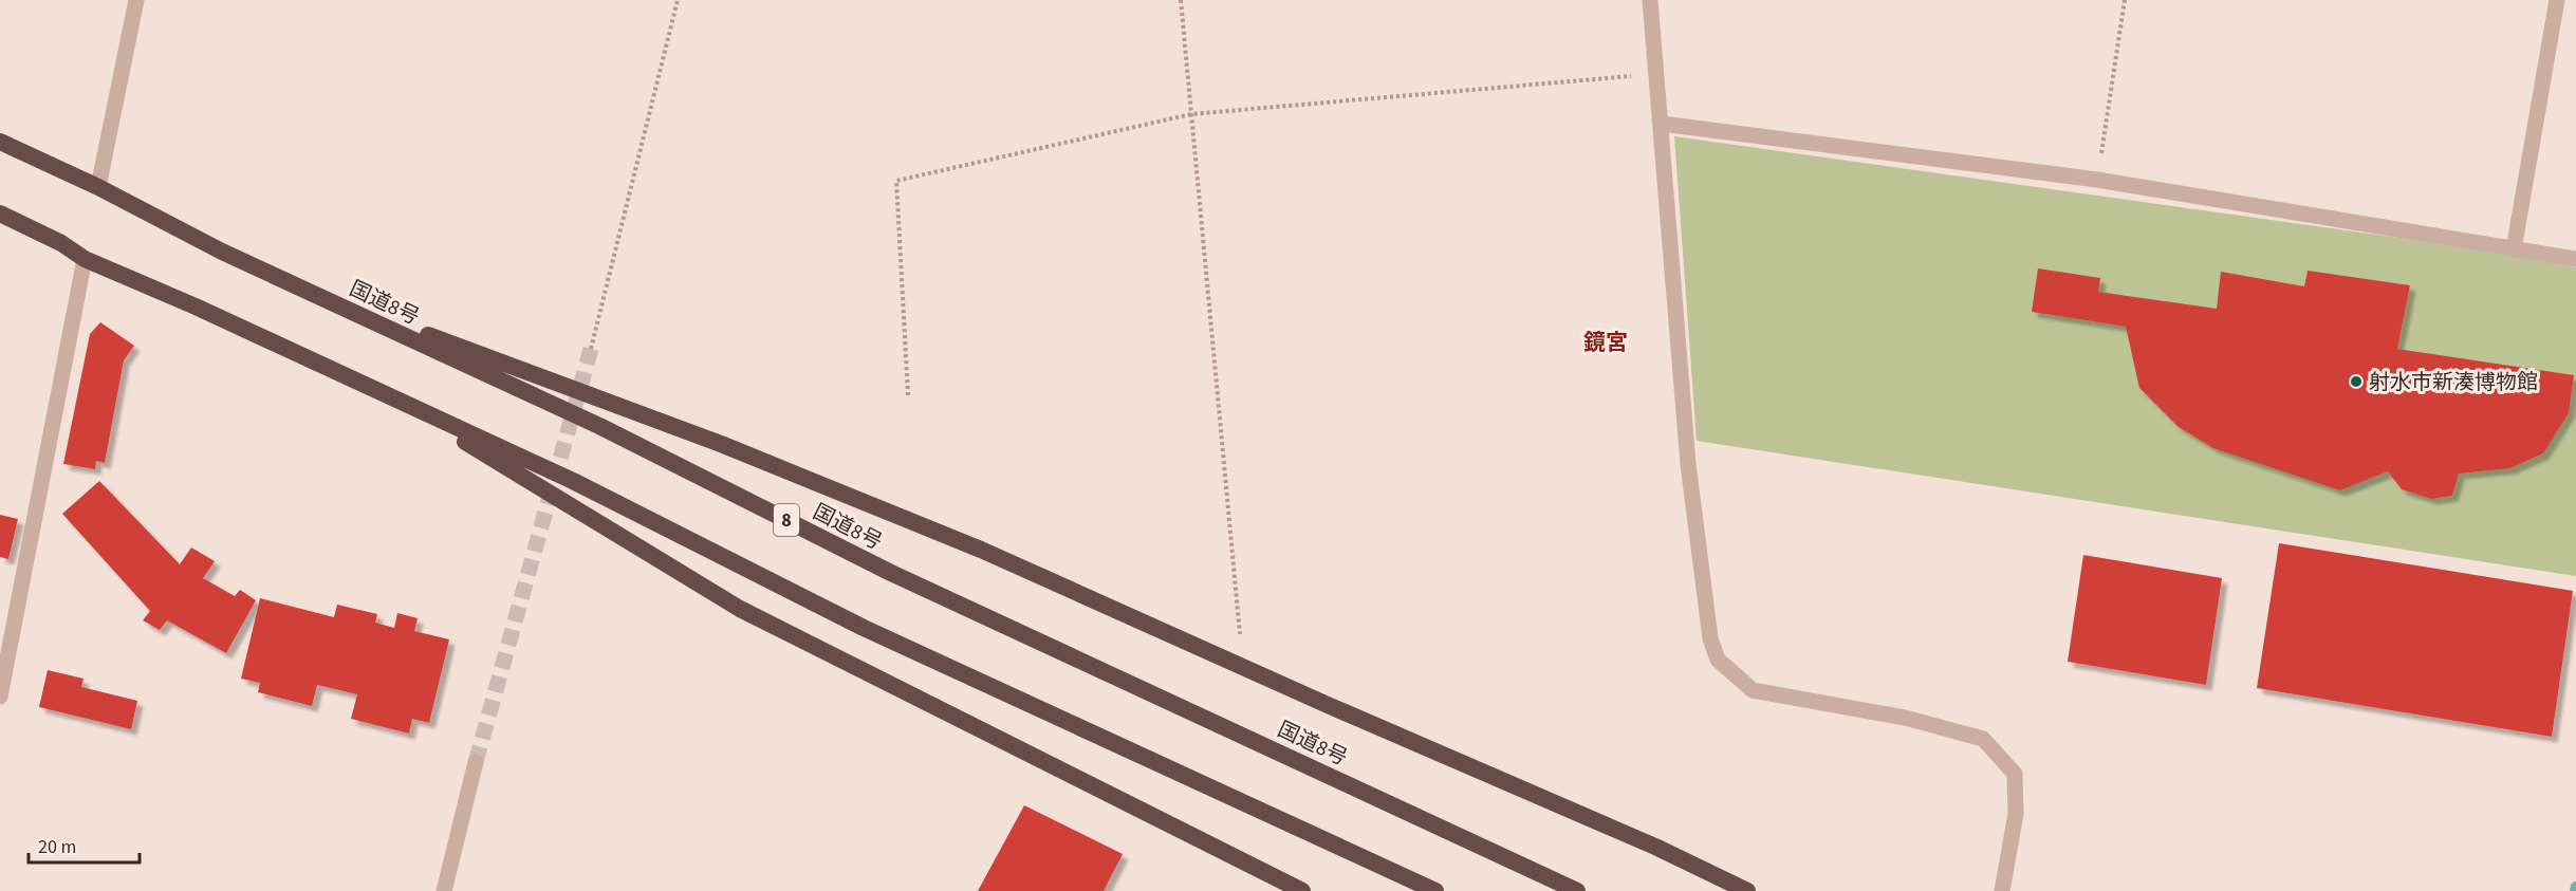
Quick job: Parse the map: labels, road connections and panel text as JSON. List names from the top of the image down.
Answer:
{
  "streets": {
    "highway": ["国道8号", "8"]
  },
  "crossings": [
    ["国道8号", "8"]
  ],
  "districts": ["鏡宮"],
  "places": ["射水市新湊博物館"],
  "scale_bar": "20 m"
}
